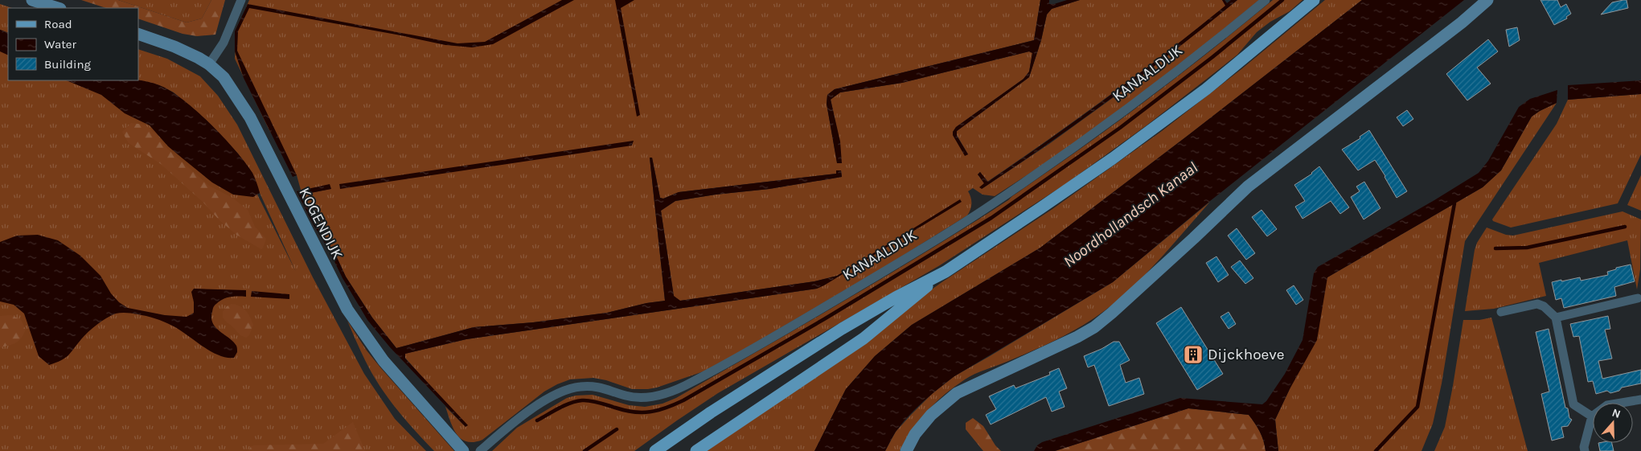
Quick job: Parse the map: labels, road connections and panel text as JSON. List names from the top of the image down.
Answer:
{
  "streets": {
    "street": ["KANAALDIJK", "KOGENDIJK"]
  },
  "water": ["Noordhollandsch Kanaal"],
  "places": {
    "building": ["Dijckhoeve"]
  },
  "legend": ["Road", "Water", "Building"],
  "north": "top"
}
